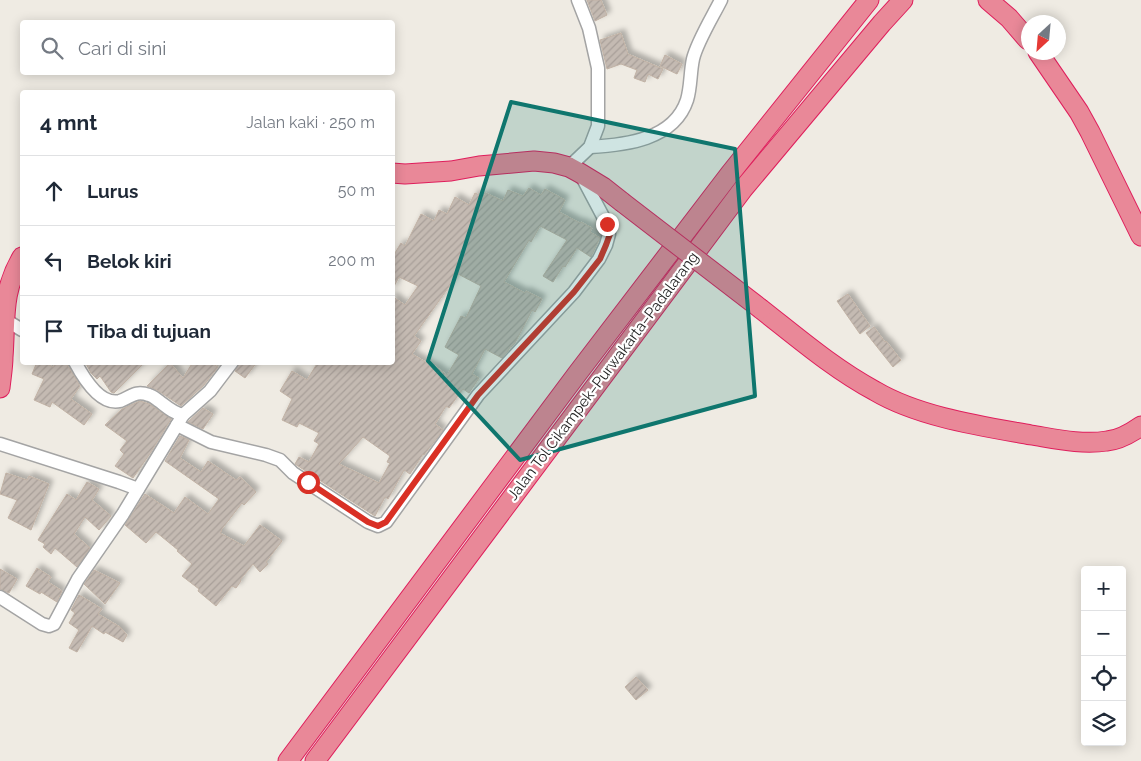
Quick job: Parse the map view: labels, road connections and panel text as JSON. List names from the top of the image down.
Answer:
{
  "streets": {
    "highway": ["Jalan Tol Cikampek–Purwakarta–Padalarang"]
  },
  "north": "bottom left",
  "page": {
    "search": "Cari di sini",
    "heading": ["4 mnt", "Jalan kaki · 250 m"],
    "list": [
      ["Lurus", "50 m"],
      ["Belok kiri", "200 m"],
      "Tiba di tujuan"
    ],
    "map_buttons": ["+", "−"]
  }
}
